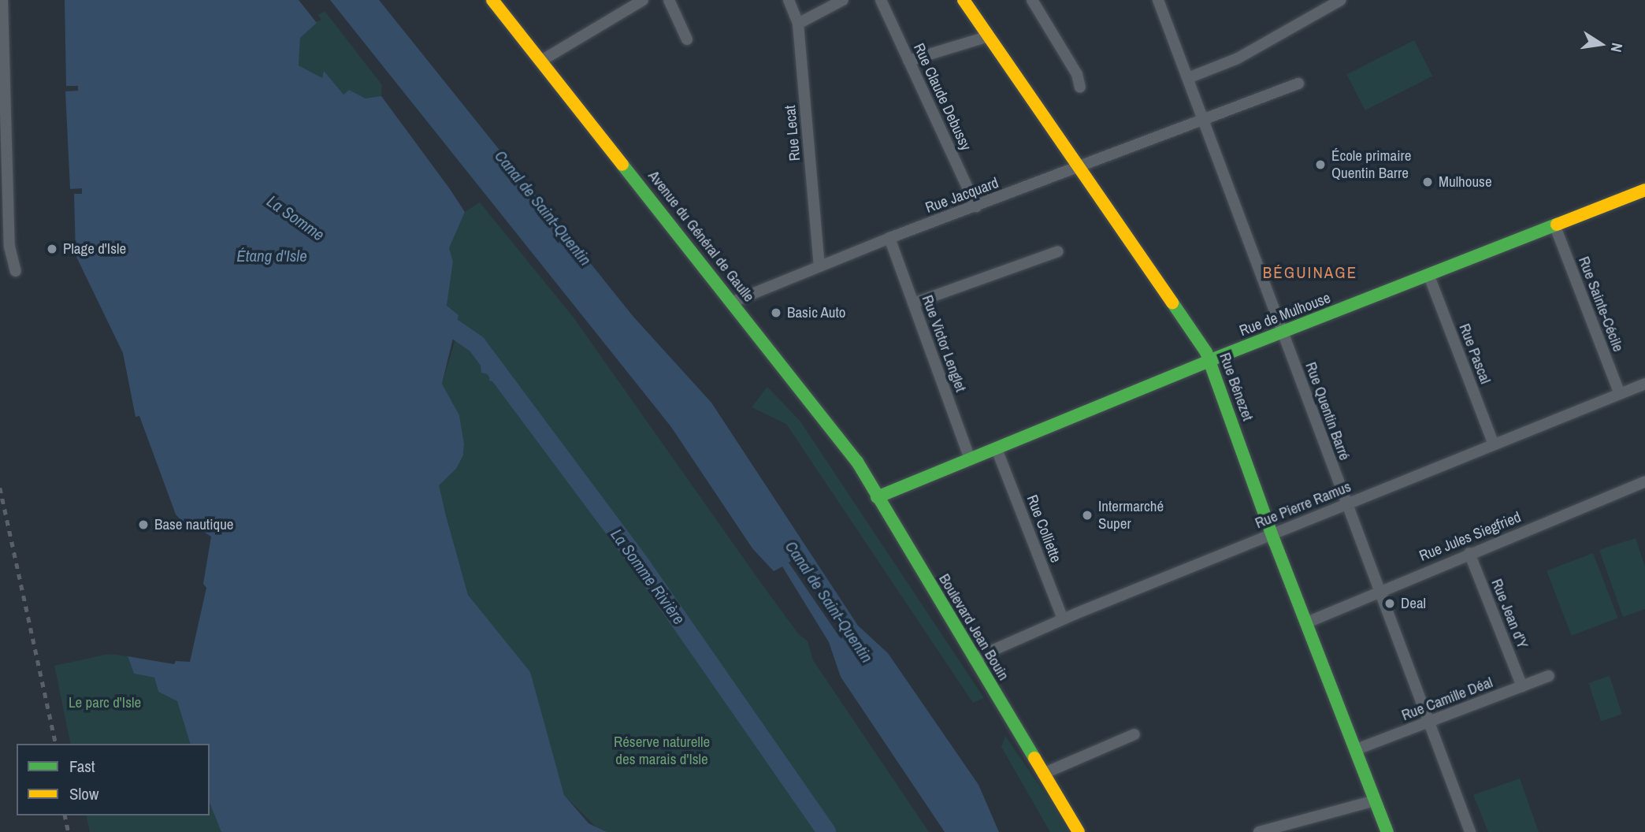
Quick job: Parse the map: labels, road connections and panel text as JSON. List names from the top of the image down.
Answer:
{
  "streets": {
    "street": [
      "Rue Claude Debussy",
      "Rue Lecat",
      "Rue Jacquard",
      "Avenue du Général de Gaulle",
      "Rue Sainte-Cécile",
      "Rue de Mulhouse",
      "Rue Victor Lenglet",
      "Rue Pascal",
      "Rue Bénezet",
      "Rue Quentin Barré",
      "Rue Pierre Ramus",
      "Rue Colliette",
      "Rue Jules Siegfried",
      "Rue Jean d'Y",
      "Boulevard Jean Bouin",
      "Rue Camille Déal"
    ]
  },
  "crossings": [
    ["Rue Claude Debussy", "Rue Jacquard"],
    ["Rue Lecat", "Rue Jacquard"],
    ["Rue Jacquard", "Avenue du Général de Gaulle"],
    ["Rue Jacquard", "Rue Victor Lenglet"],
    ["Rue Jacquard", "Rue Bénezet"],
    ["Rue Jacquard", "Rue Quentin Barré"],
    ["Avenue du Général de Gaulle", "Rue de Mulhouse"],
    ["Avenue du Général de Gaulle", "Boulevard Jean Bouin"],
    ["Rue Sainte-Cécile", "Rue de Mulhouse"],
    ["Rue Sainte-Cécile", "Rue Pierre Ramus"],
    ["Rue de Mulhouse", "Rue Victor Lenglet"],
    ["Rue de Mulhouse", "Rue Pascal"],
    ["Rue de Mulhouse", "Rue Bénezet"],
    ["Rue de Mulhouse", "Rue Quentin Barré"],
    ["Rue de Mulhouse", "Rue Colliette"],
    ["Rue de Mulhouse", "Boulevard Jean Bouin"],
    ["Rue Pascal", "Rue Pierre Ramus"],
    ["Rue Bénezet", "Rue Pierre Ramus"],
    ["Rue Bénezet", "Rue Jules Siegfried"],
    ["Rue Bénezet", "Rue Camille Déal"],
    ["Rue Quentin Barré", "Rue Pierre Ramus"],
    ["Rue Quentin Barré", "Rue Jules Siegfried"],
    ["Rue Quentin Barré", "Rue Camille Déal"],
    ["Rue Pierre Ramus", "Rue Colliette"],
    ["Rue Pierre Ramus", "Boulevard Jean Bouin"],
    ["Rue Jules Siegfried", "Rue Jean d'Y"],
    ["Rue Jean d'Y", "Rue Camille Déal"]
  ],
  "districts": ["BÉGUINAGE"],
  "water": [
    "Canal de Saint-Quentin",
    "La Somme",
    "Étang d'Isle",
    "La Somme Rivière"
  ],
  "parks": ["Le parc d'Isle", "Réserve naturelle des marais d'Isle"],
  "places": [
    "École primaire Quentin Barre",
    "Mulhouse",
    "Plage d'Isle",
    "Basic Auto",
    "Intermarché Super",
    "Base nautique",
    "Deal"
  ],
  "legend": ["Fast", "Slow"],
  "north": "right"
}
